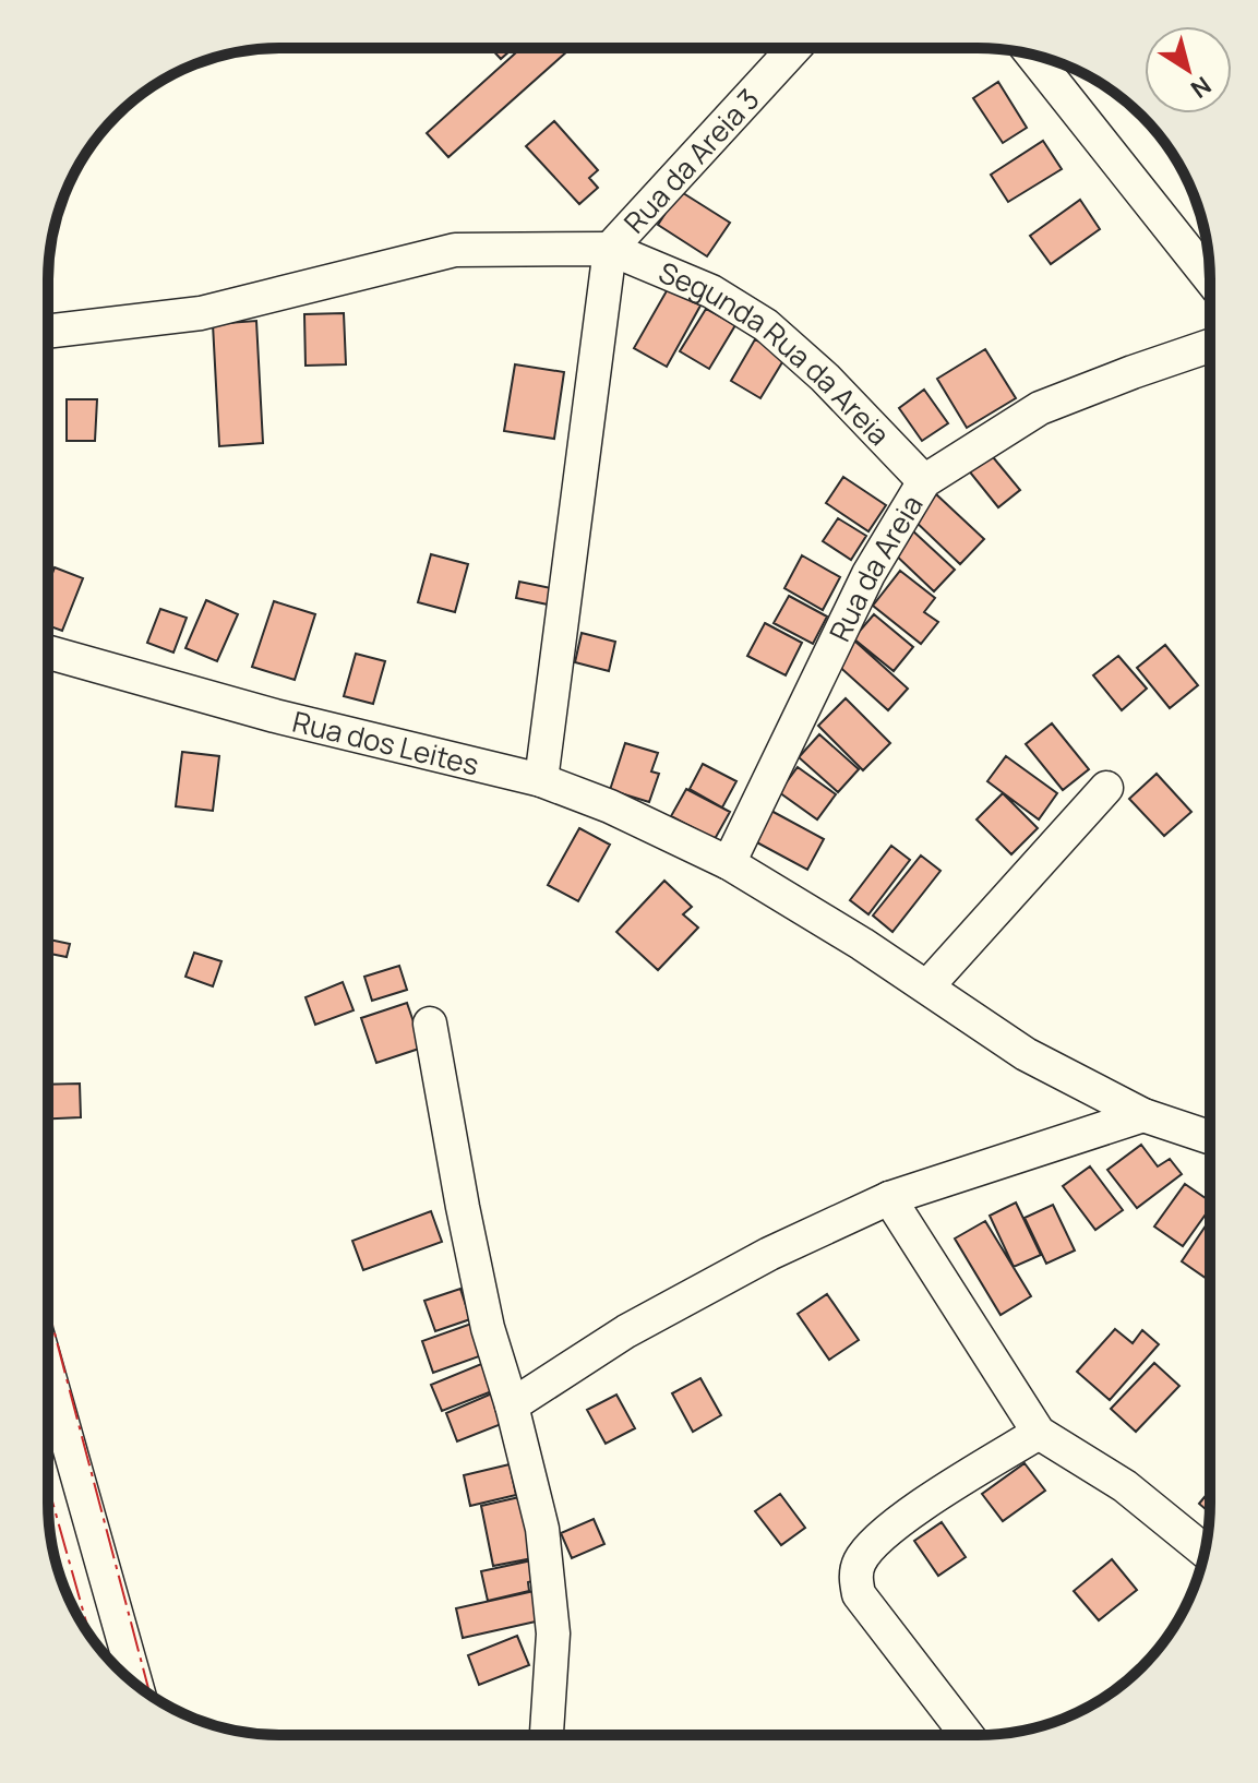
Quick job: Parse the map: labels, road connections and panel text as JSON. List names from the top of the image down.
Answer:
{
  "streets": {
    "street": [
      "Rua da Areia 3",
      "Segunda Rua da Areia",
      "Rua da Areia",
      "Rua dos Leites"
    ]
  },
  "crossings": [
    ["Rua da Areia 3", "Segunda Rua da Areia"],
    ["Segunda Rua da Areia", "Rua da Areia"],
    ["Rua da Areia", "Rua dos Leites"]
  ],
  "north": "bottom right"
}
